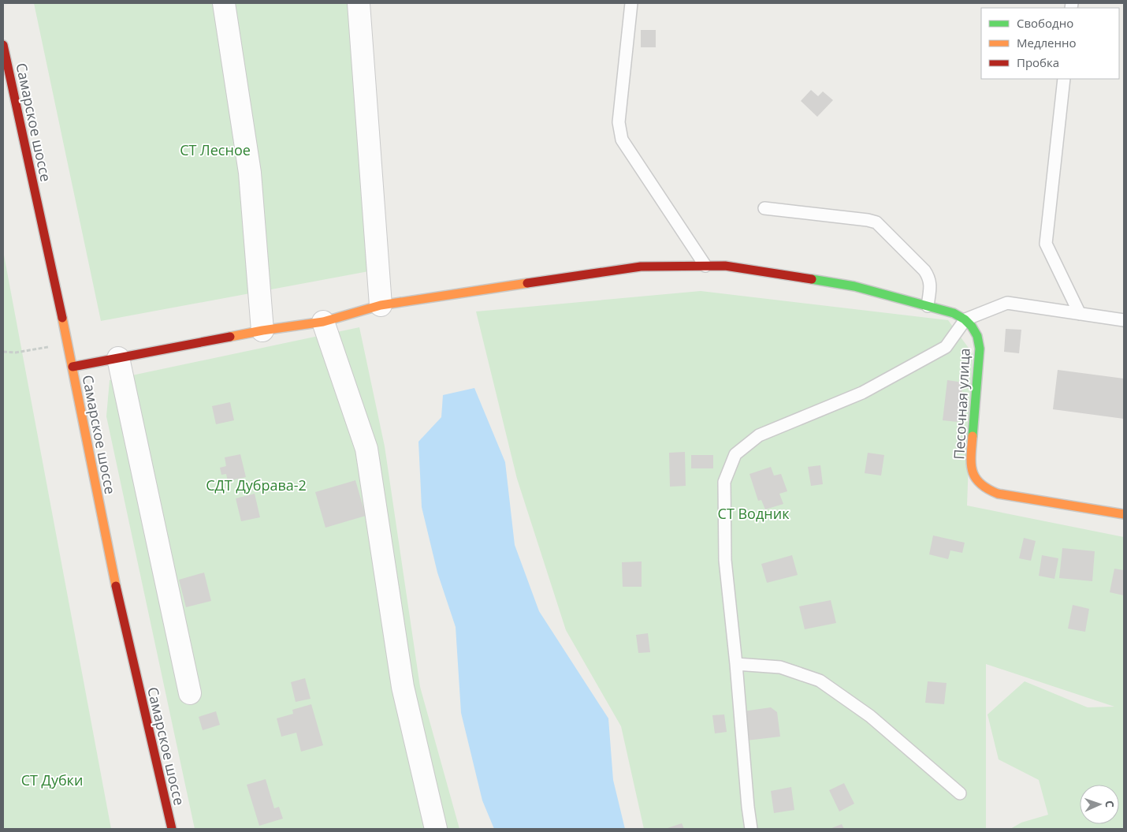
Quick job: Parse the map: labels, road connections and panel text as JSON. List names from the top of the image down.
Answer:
{
  "streets": {
    "street": ["Самарское шоссе", "Песочная улица"]
  },
  "parks": [
    "СТ Лесное",
    "СДТ Дубрава-2",
    "СТ Водник",
    "СТ Дубки"
  ],
  "legend": ["Свободно", "Медленно", "Пробка"],
  "north": "right"
}
